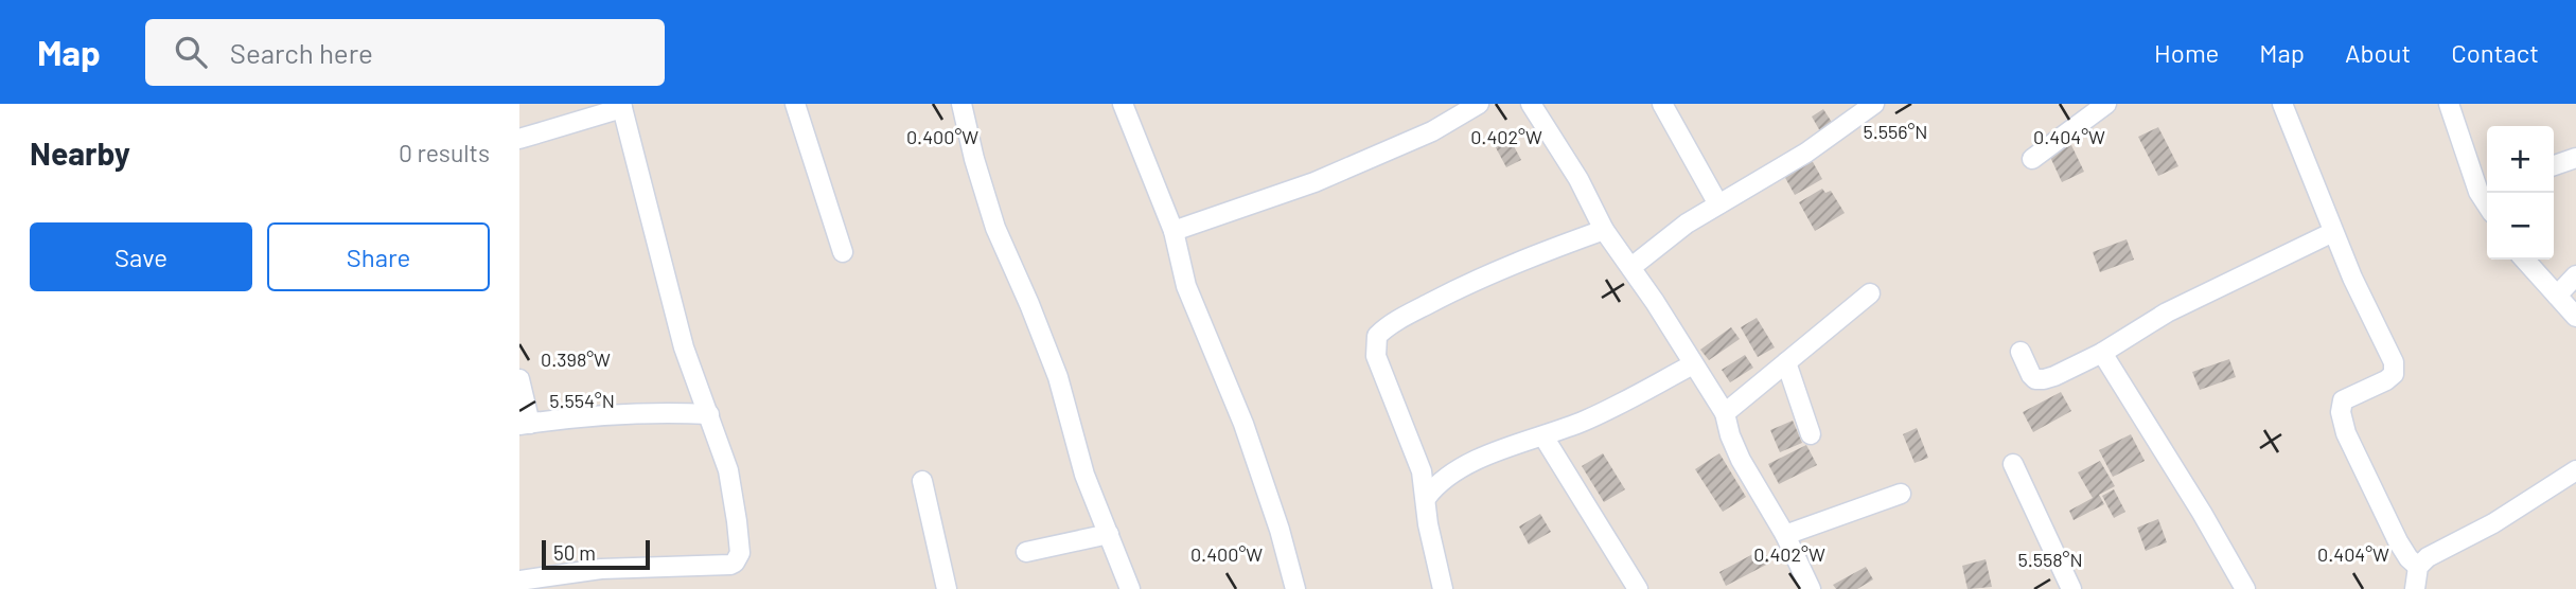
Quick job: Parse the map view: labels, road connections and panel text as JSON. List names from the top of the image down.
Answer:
{
  "scale_bar": "50 m",
  "page": {
    "header": "Map",
    "search": "Search here",
    "nav": [
      "Home",
      "Map",
      "About",
      "Contact"
    ],
    "heading": ["Nearby", "0 results"],
    "map_buttons": ["+", "−"],
    "buttons": ["Save", "Share"],
    "scale": "50 m"
  },
  "coordinates": [
    "5.556°N",
    "0.404°W",
    "0.400°W",
    "0.402°W",
    "0.398°W",
    "5.554°N",
    "5.558°N"
  ]
}
